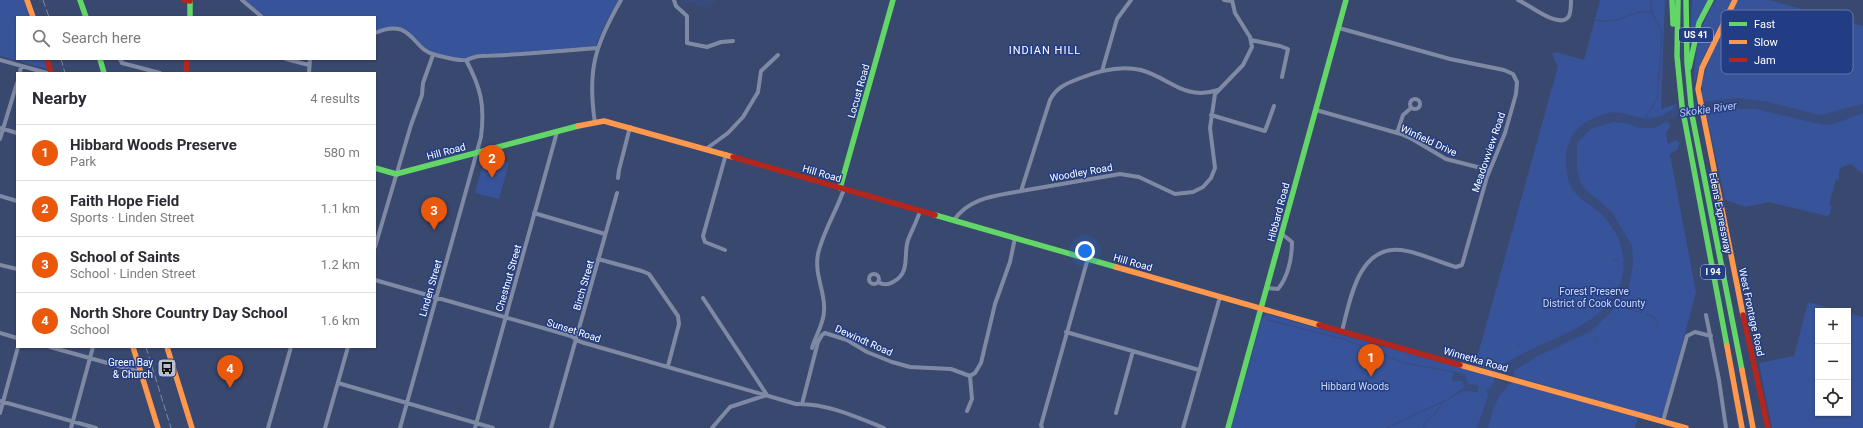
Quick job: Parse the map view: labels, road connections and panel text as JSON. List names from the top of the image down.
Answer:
{
  "streets": {
    "main road": [
      "US 41",
      "Locust Road",
      "Hill Road",
      "Hibbard Road",
      "Edens Expressway",
      "I 94",
      "West Frontage Road",
      "Winnetka Road"
    ],
    "street": [
      "Winfield Drive",
      "Meadowview Road",
      "Woodley Road",
      "Chestnut Street",
      "Birch Street",
      "Linden Street",
      "Sunset Road",
      "Dewindt Road"
    ]
  },
  "crossings": [
    ["US 41", "Edens Expressway"],
    ["Locust Road", "Hill Road"],
    ["Winfield Drive", "Meadowview Road"],
    ["Winfield Drive", "Hibbard Road"],
    ["Hill Road", "Woodley Road"],
    ["Hill Road", "Hibbard Road"],
    ["Hill Road", "Chestnut Street"],
    ["Hill Road", "Linden Street"],
    ["Hill Road", "Winnetka Road"],
    ["Meadowview Road", "Hibbard Road"],
    ["Meadowview Road", "Winnetka Road"],
    ["Hibbard Road", "Winnetka Road"],
    ["Chestnut Street", "Sunset Road"],
    ["Birch Street", "Sunset Road"],
    ["Linden Street", "Sunset Road"],
    ["Sunset Road", "Dewindt Road"]
  ],
  "districts": ["INDIAN HILL"],
  "water": ["Skokie River"],
  "parks": ["Forest Preserve District of Cook County", "Hibbard Woods"],
  "places": {
    "bus stop": ["Green Bay & Church"]
  },
  "legend": ["Fast", "Slow", "Jam"],
  "page": {
    "search": "Search here",
    "heading": ["Nearby", "4 results"],
    "list": [
      {
        "mark": "1",
        "name": "Hibbard Woods Preserve",
        "note": "Park",
        "value": "580 m"
      },
      {
        "mark": "2",
        "name": "Faith Hope Field",
        "note": "Sports · Linden Street",
        "value": "1.1 km"
      },
      {
        "mark": "3",
        "name": "School of Saints",
        "note": "School · Linden Street",
        "value": "1.2 km"
      },
      {
        "mark": "4",
        "name": "North Shore Country Day School",
        "note": "School",
        "value": "1.6 km"
      }
    ],
    "pins": [
      "2",
      "3",
      "1",
      "4"
    ],
    "map_buttons": ["+", "−"]
  }
}
